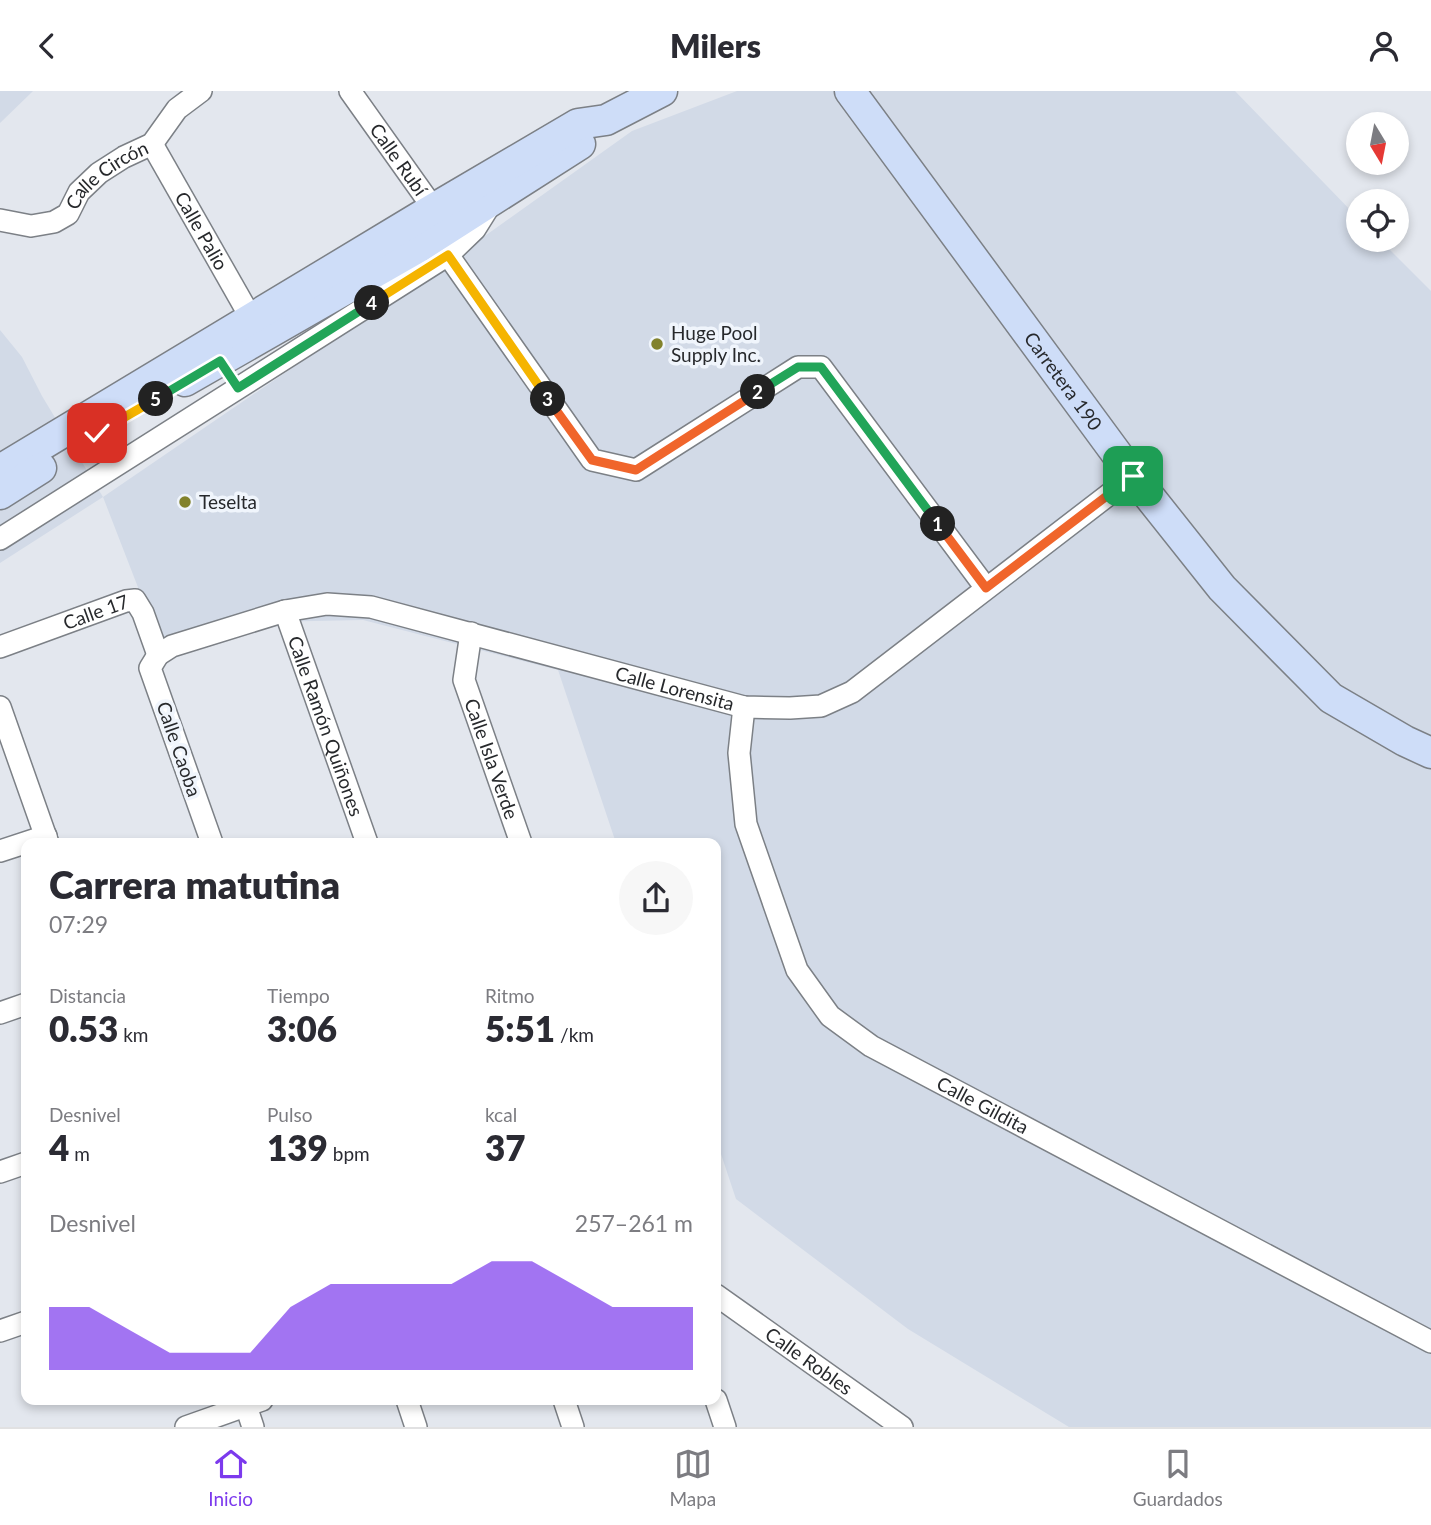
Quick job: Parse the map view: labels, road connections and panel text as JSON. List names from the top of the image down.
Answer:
{
  "streets": {
    "street": [
      "Calle Rubí",
      "Calle Circón",
      "Calle Palio",
      "Carretera 190",
      "Calle 17",
      "Calle Lorensita",
      "Calle Ramón Quiñones",
      "Calle Caoba",
      "Calle Isla Verde",
      "Calle Gildita",
      "Calle Robles"
    ]
  },
  "crossings": [
    ["Calle Rubí", "Calle Lorensita"],
    ["Calle Circón", "Calle Palio"],
    ["Carretera 190", "Calle Lorensita"],
    ["Calle 17", "Calle Lorensita"],
    ["Calle 17", "Calle Caoba"],
    ["Calle Lorensita", "Calle Ramón Quiñones"],
    ["Calle Lorensita", "Calle Caoba"],
    ["Calle Lorensita", "Calle Isla Verde"],
    ["Calle Lorensita", "Calle Gildita"]
  ],
  "places": ["Huge Pool Supply Inc.", "Teselta"],
  "north": "bottom",
  "page": {
    "header": "Milers",
    "pins": [
      "4",
      "2",
      "3",
      "5",
      "1"
    ],
    "heading": ["Carrera matutina", "07:29"],
    "stats": [
      ["Distancia", "0.53 km"],
      ["Tiempo", "3:06"],
      ["Ritmo", "5:51 /km"],
      ["Desnivel", "4 m"],
      ["Pulso", "139 bpm"],
      ["kcal", "37"]
    ],
    "chart": ["Desnivel", "257–261 m"],
    "tabs": ["Inicio", "Mapa", "Guardados"]
  }
}
